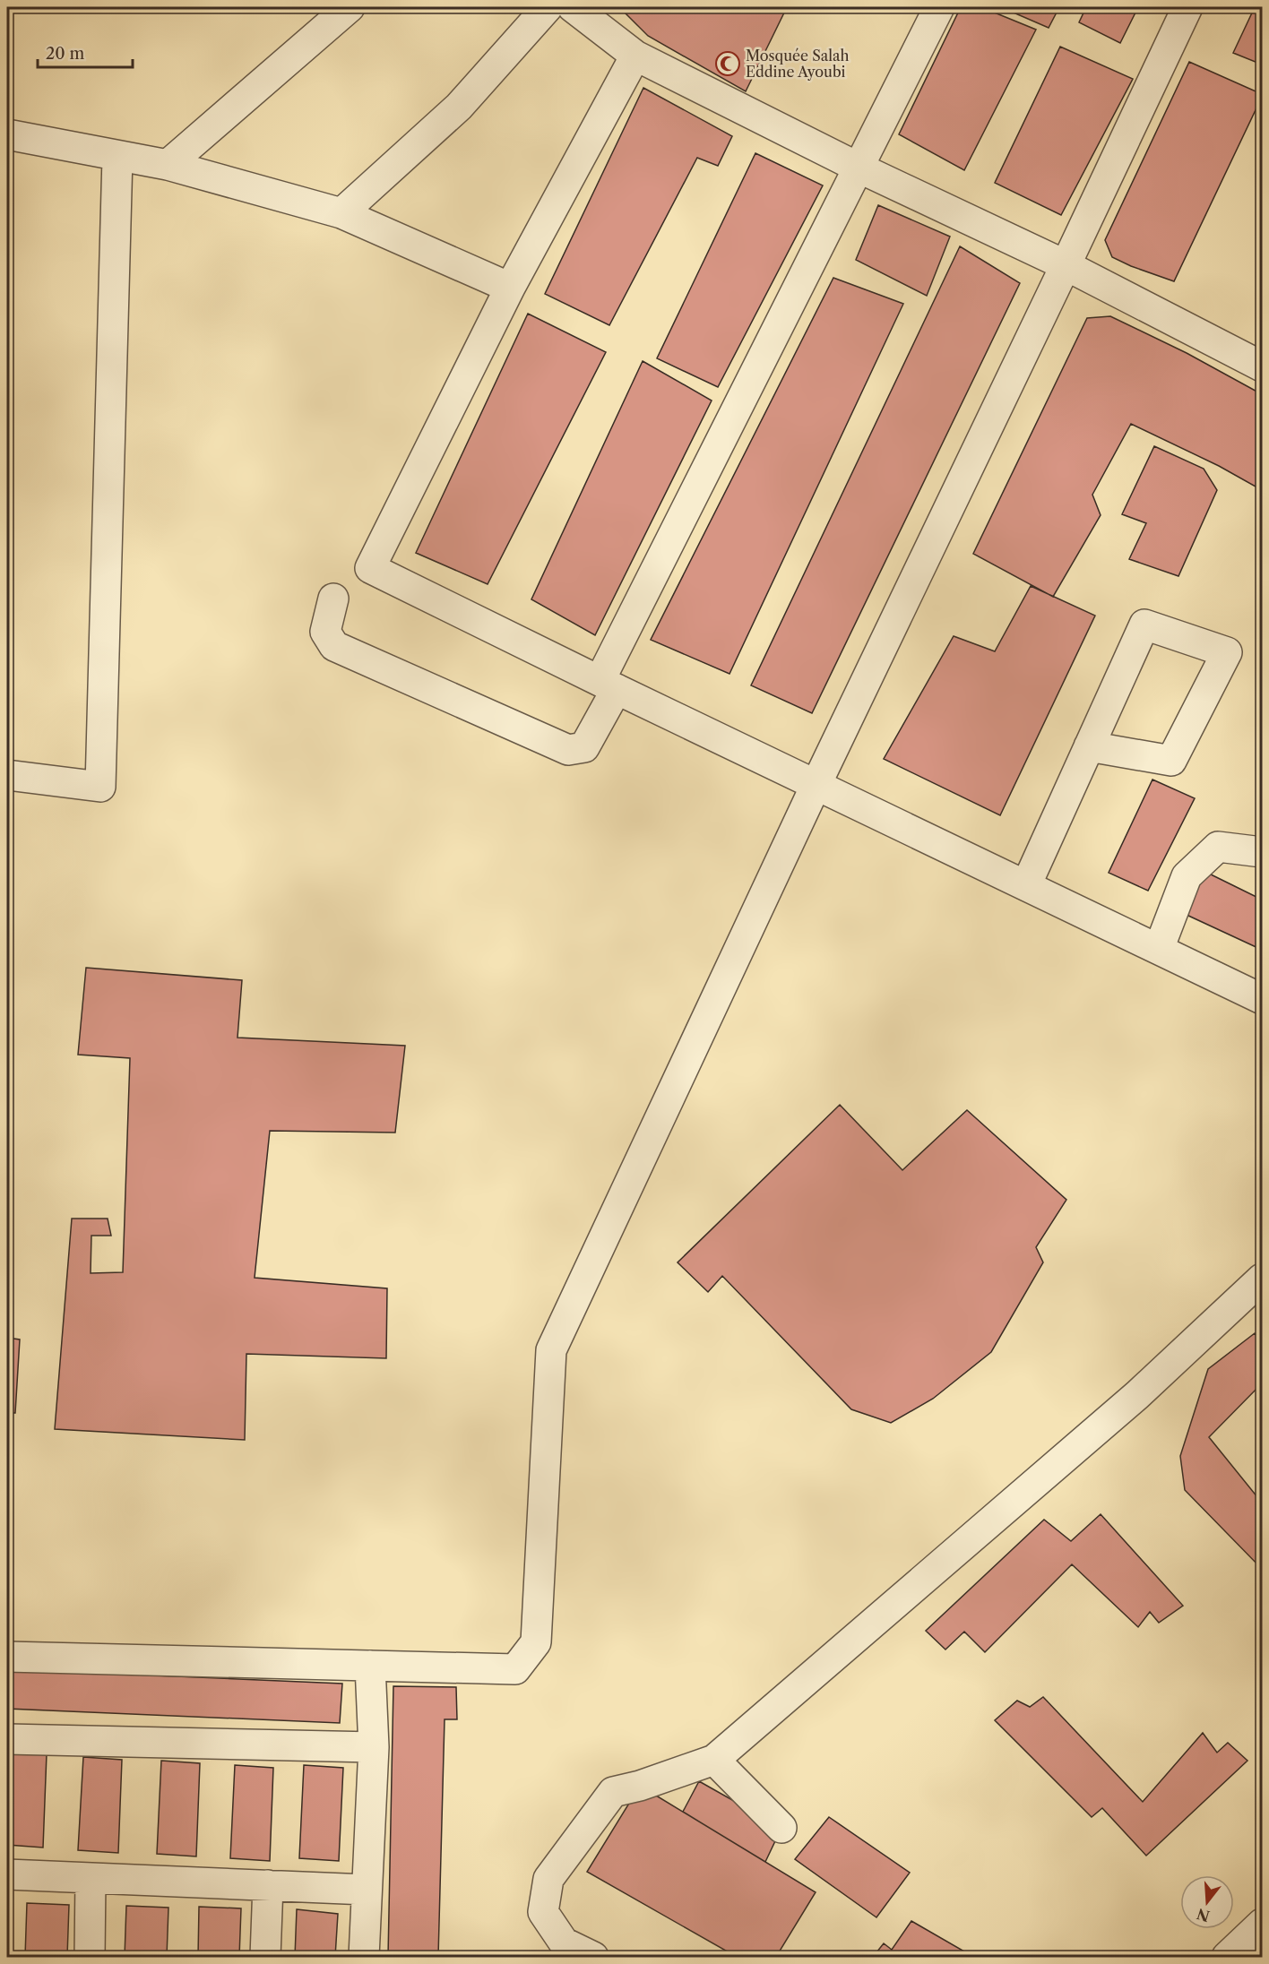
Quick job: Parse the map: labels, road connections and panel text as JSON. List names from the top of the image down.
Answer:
{
  "places": {
    "mosque": ["Mosquée Salah Eddine Ayoubi"]
  },
  "scale_bar": "20 m",
  "north": "bottom"
}
